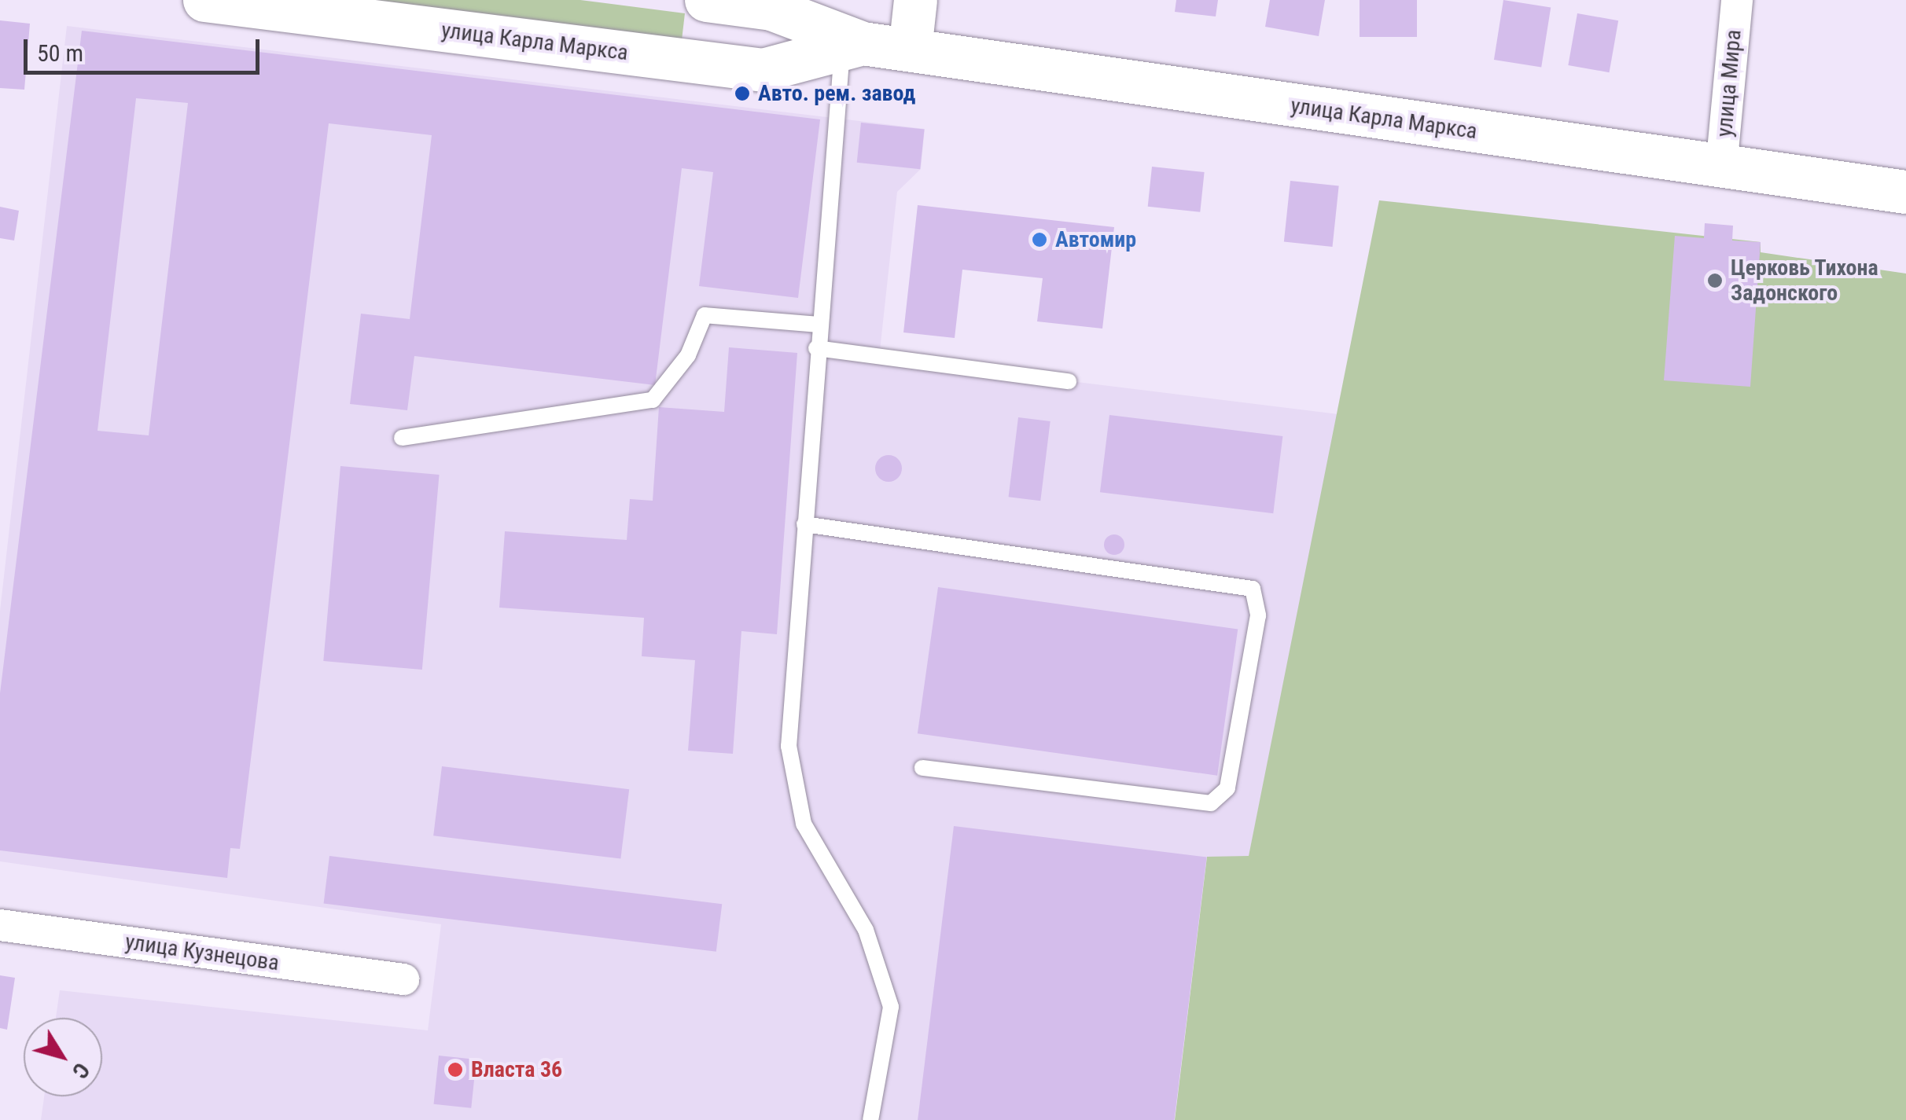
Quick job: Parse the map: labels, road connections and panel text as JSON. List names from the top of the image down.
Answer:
{
  "streets": {
    "main road": ["улица Карла Маркса"],
    "street": ["улица Мира", "улица Кузнецова"]
  },
  "crossings": [
    ["улица Карла Маркса", "улица Мира"]
  ],
  "places": [
    "Авто. рем. завод",
    "Автомир",
    "Церковь Тихона Задонского",
    "Власта 36"
  ],
  "scale_bar": "50 m",
  "north": "bottom right"
}
